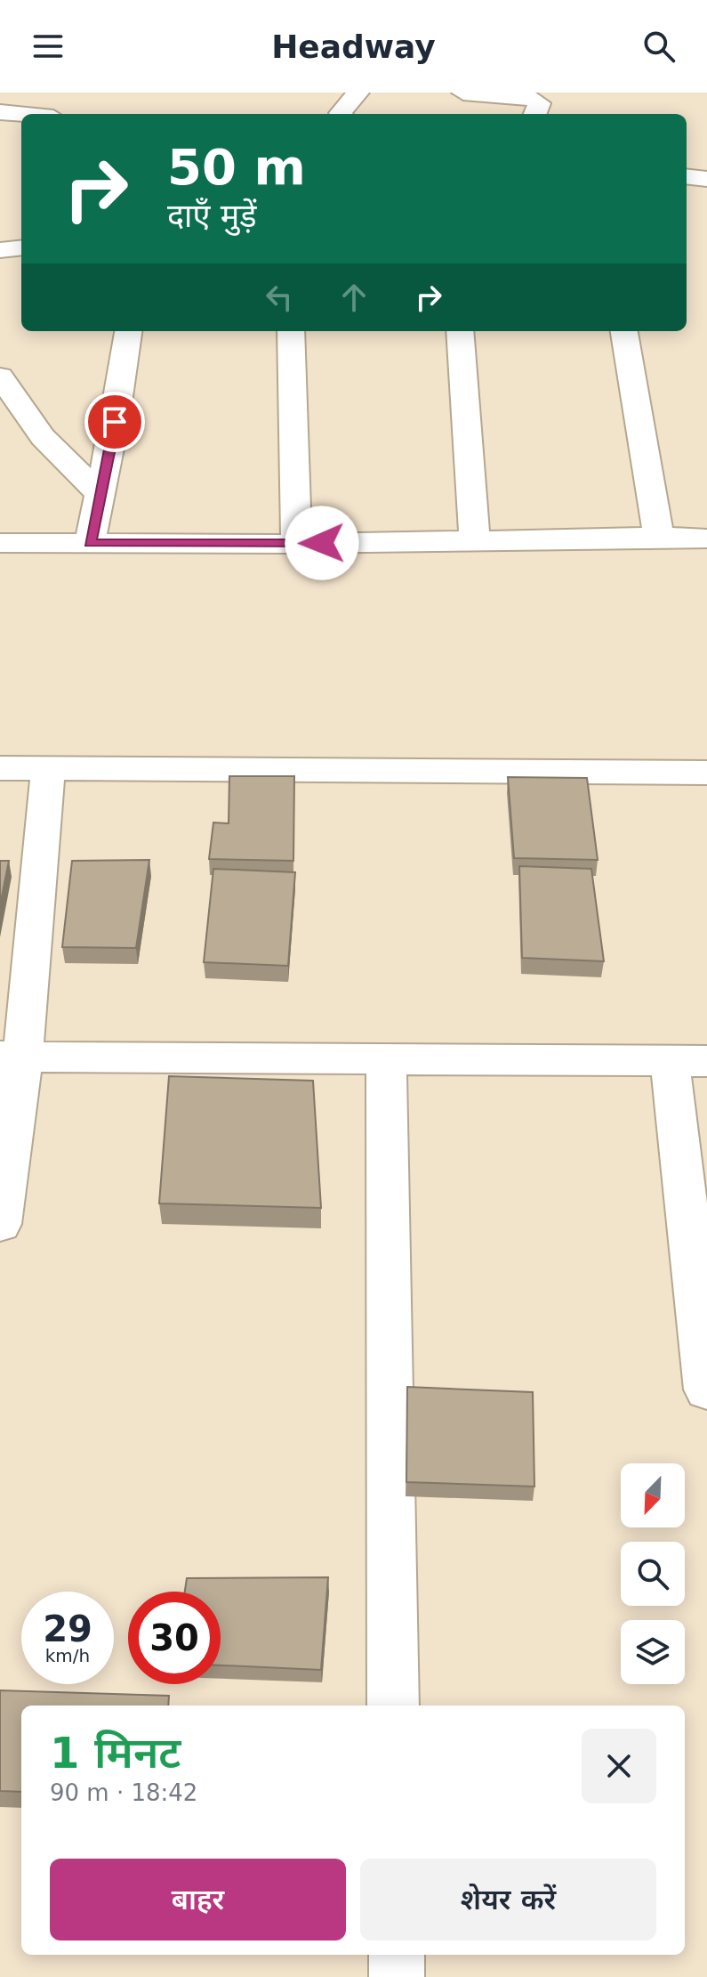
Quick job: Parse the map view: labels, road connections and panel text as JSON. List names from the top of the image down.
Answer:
{
  "north": "bottom left",
  "page": {
    "header": "Headway",
    "turn": ["50 m", "दाएँ मुड़ें"],
    "speed": "29 km/h",
    "limit": "30",
    "heading": ["1 मिनट", "90 m · 18:42"],
    "buttons": ["बाहर", "शेयर करें"]
  }
}
